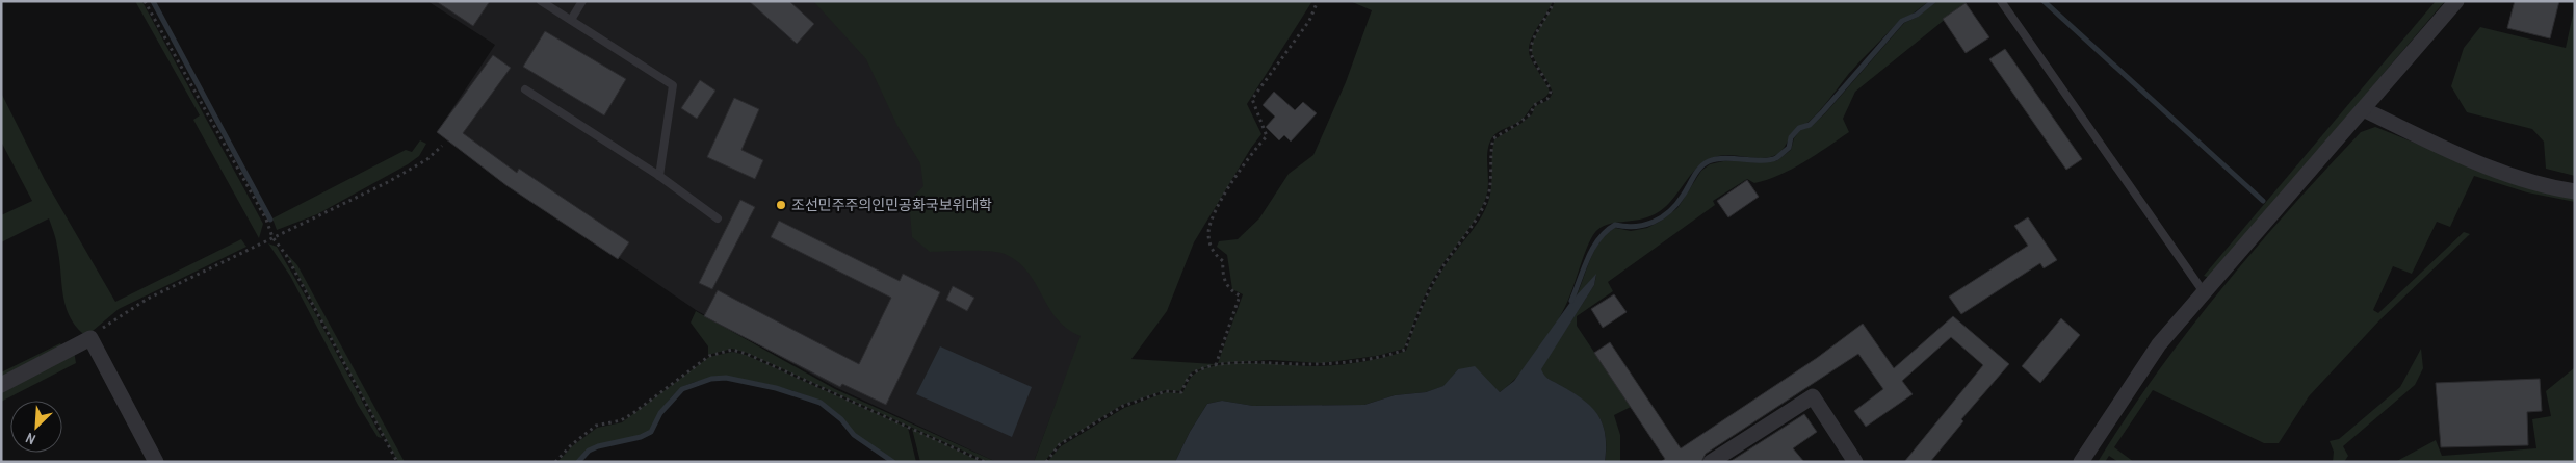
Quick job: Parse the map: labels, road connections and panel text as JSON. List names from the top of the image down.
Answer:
{
  "places": ["조선민주주의인민공화국보위대학"],
  "north": "bottom left"
}
